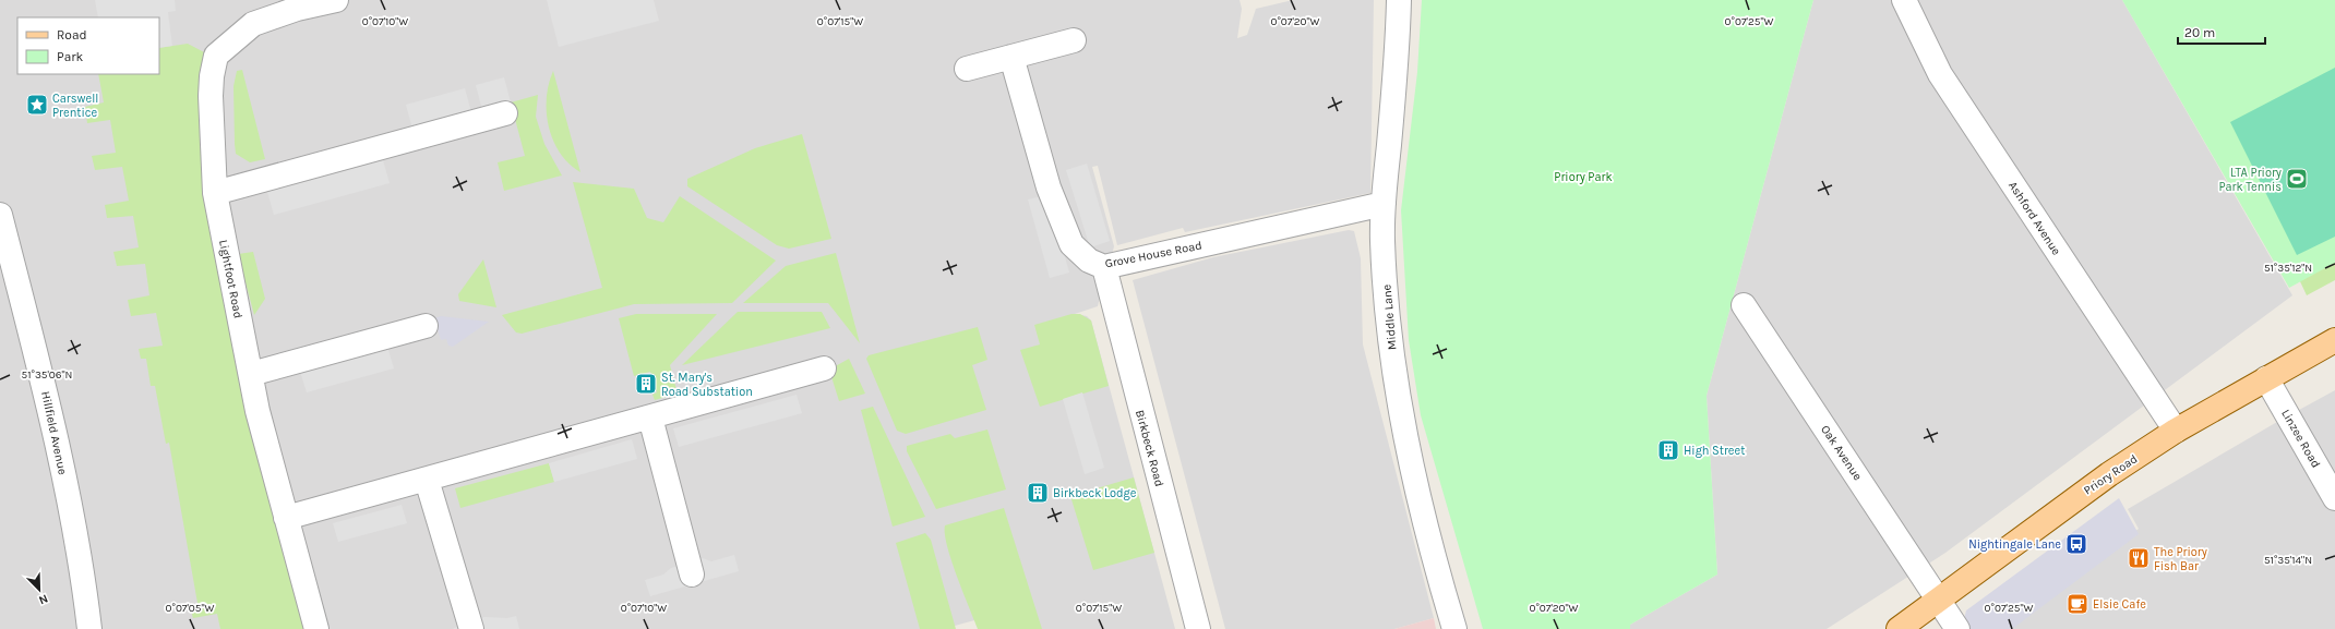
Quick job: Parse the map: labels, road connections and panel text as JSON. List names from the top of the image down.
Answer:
{
  "streets": {
    "main road": ["Priory Road"],
    "street": [
      "Ashford Avenue",
      "Grove House Road",
      "Lightfoot Road",
      "Middle Lane",
      "Hillfield Avenue",
      "Linzee Road",
      "Birkbeck Road",
      "Oak Avenue"
    ]
  },
  "crossings": [
    ["Ashford Avenue", "Priory Road"],
    ["Grove House Road", "Middle Lane"],
    ["Grove House Road", "Birkbeck Road"],
    ["Linzee Road", "Priory Road"],
    ["Oak Avenue", "Priory Road"]
  ],
  "parks": ["Priory Park"],
  "places": {
    "place": ["Carswell Prentice"],
    "sports": ["LTA Priory Park Tennis"],
    "building": ["St. Mary's Road Substation", "High Street", "Birkbeck Lodge"],
    "bus stop": ["Nightingale Lane"],
    "restaurant": ["The Priory Fish Bar"],
    "cafe": ["Elsie Cafe"]
  },
  "legend": ["Road", "Park"],
  "scale_bar": "20 m",
  "north": "bottom right",
  "coordinates": [
    "0°07'10\"W",
    "0°07'15\"W",
    "0°07'20\"W",
    "0°07'25\"W",
    "51°35'12\"N",
    "51°35'06\"N",
    "51°35'14\"N",
    "0°07'05\"W"
  ]
}
